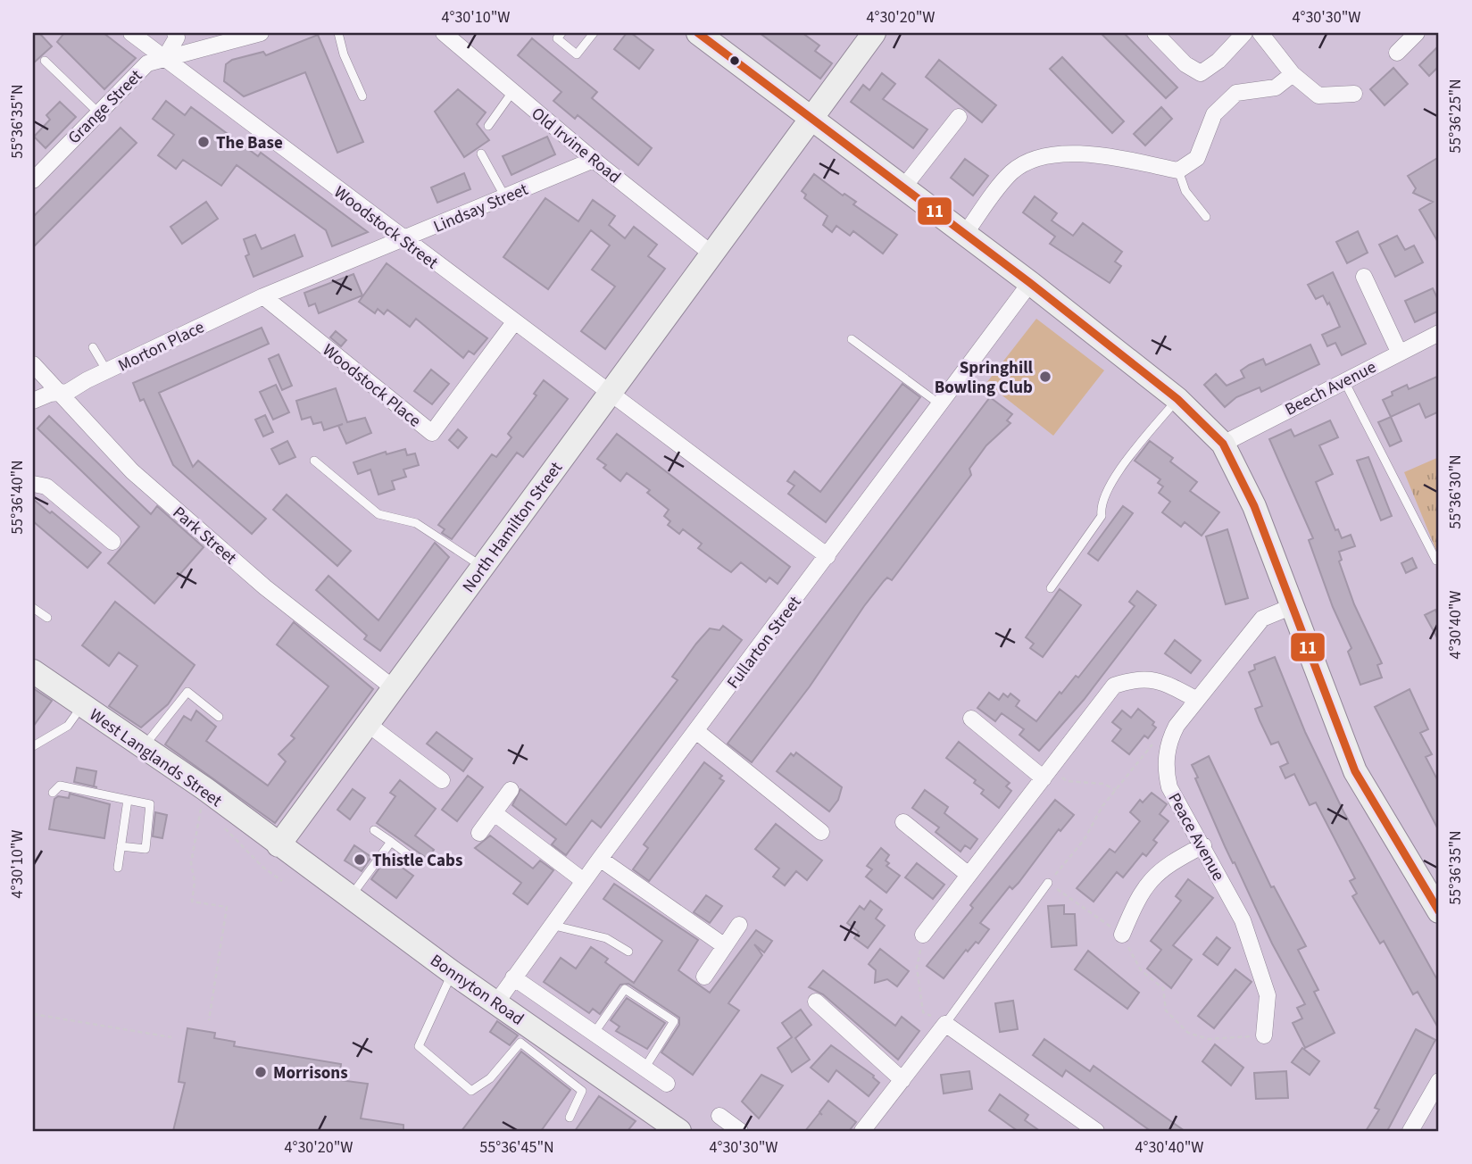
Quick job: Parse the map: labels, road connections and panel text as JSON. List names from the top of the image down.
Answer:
{
  "streets": {
    "street": [
      "Grange Street",
      "Old Irvine Road",
      "Lindsay Street",
      "Woodstock Street",
      "Morton Place",
      "Woodstock Place",
      "Beech Avenue",
      "North Hamilton Street",
      "Park Street",
      "Fullarton Street",
      "West Langlands Street",
      "Peace Avenue",
      "Bonnyton Road"
    ]
  },
  "crossings": [
    ["Grange Street", "Woodstock Street"],
    ["Old Irvine Road", "Lindsay Street"],
    ["Old Irvine Road", "North Hamilton Street"],
    ["Lindsay Street", "Woodstock Street"],
    ["Lindsay Street", "Morton Place"],
    ["Lindsay Street", "Woodstock Place"],
    ["Woodstock Street", "Woodstock Place"],
    ["Woodstock Street", "North Hamilton Street"],
    ["Woodstock Street", "Fullarton Street"],
    ["Morton Place", "Woodstock Place"],
    ["Morton Place", "Park Street"],
    ["North Hamilton Street", "Park Street"],
    ["North Hamilton Street", "West Langlands Street"],
    ["North Hamilton Street", "Bonnyton Road"],
    ["Fullarton Street", "Bonnyton Road"],
    ["West Langlands Street", "Bonnyton Road"]
  ],
  "places": [
    "The Base",
    "Springhill Bowling Club",
    "Thistle Cabs",
    "Morrisons"
  ],
  "lines": ["transit line 11"],
  "coordinates": [
    "4°30'10\"W",
    "4°30'20\"W",
    "4°30'30\"W",
    "55°36'25\"N",
    "55°36'35\"N",
    "55°36'30\"N",
    "55°36'40\"N",
    "4°30'40\"W",
    "55°36'45\"N"
  ]
}
